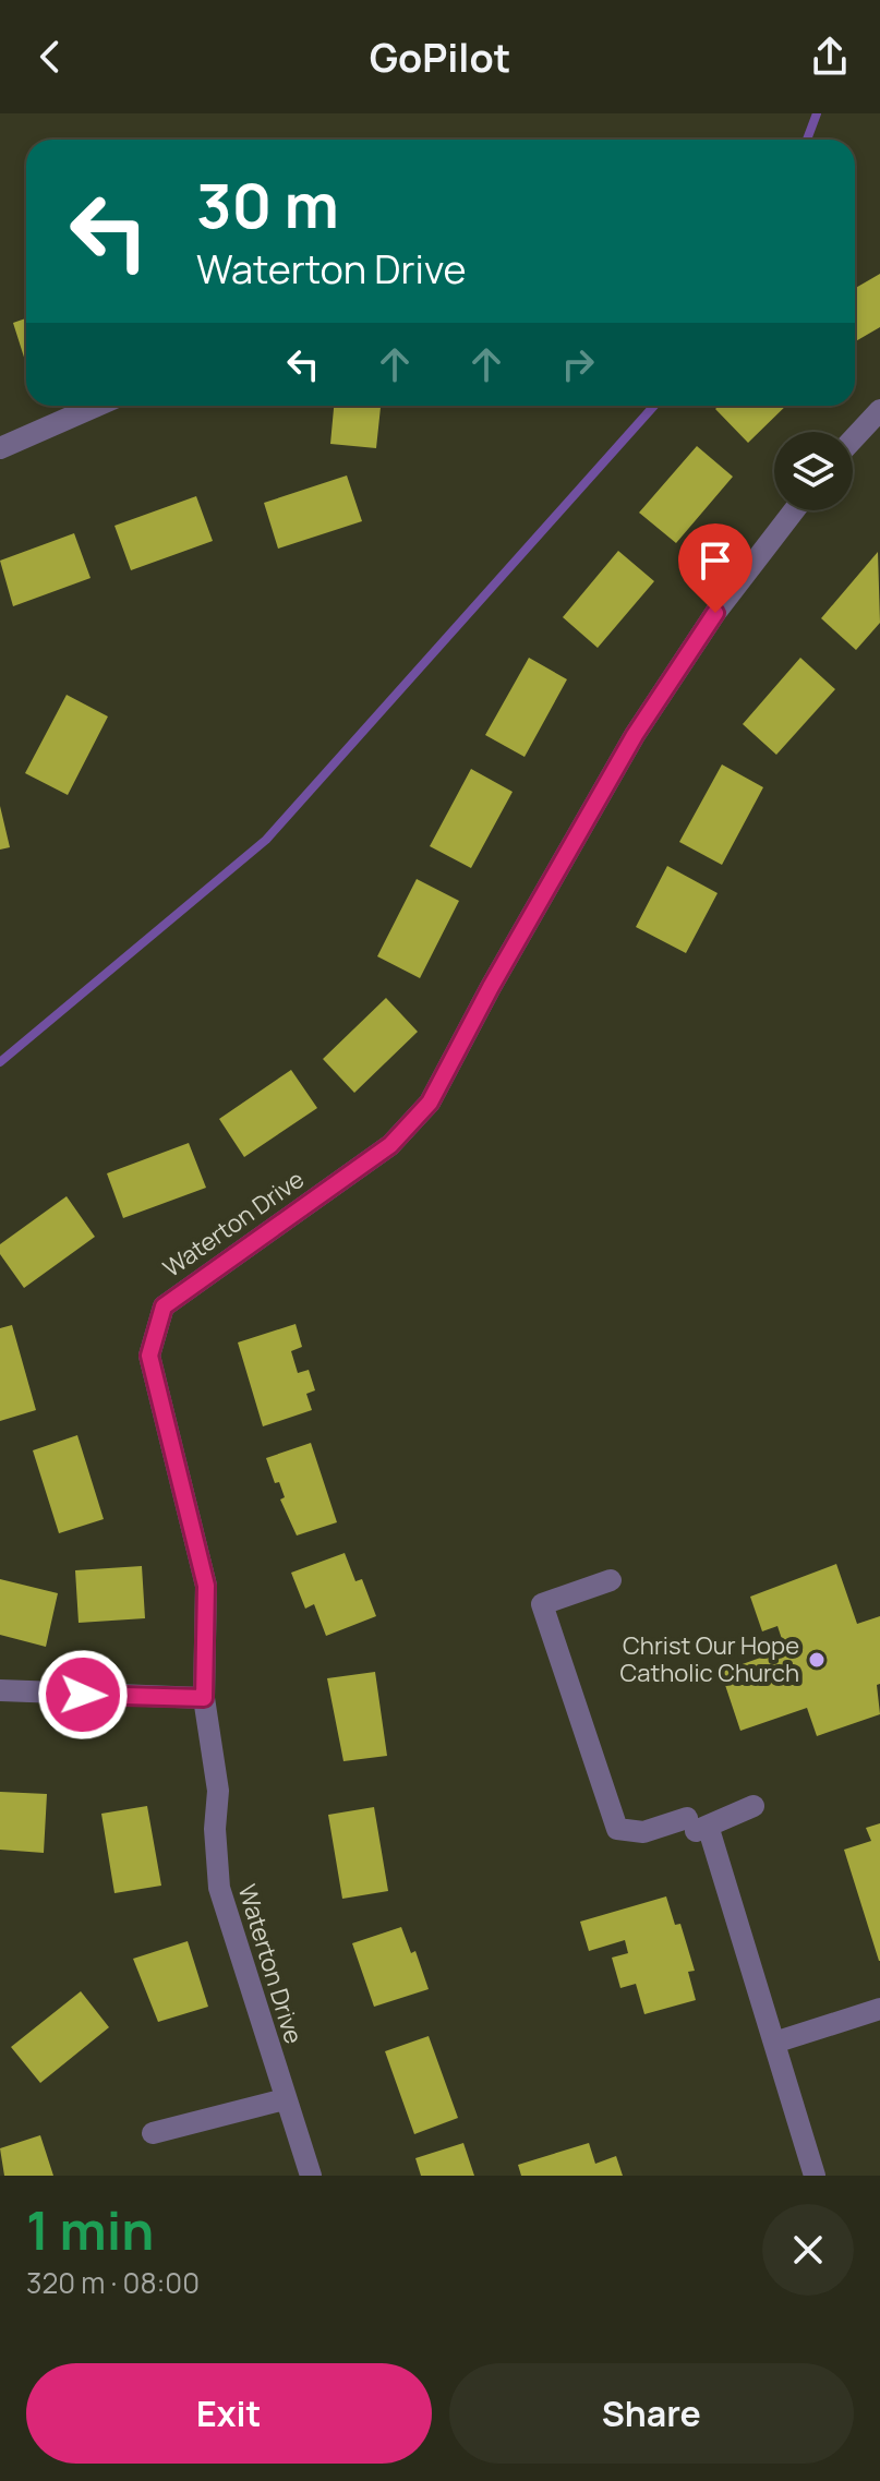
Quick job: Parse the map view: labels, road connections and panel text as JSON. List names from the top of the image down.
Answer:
{
  "streets": {
    "street": ["Waterton Drive"]
  },
  "places": ["Christ Our Hope Catholic Church"],
  "page": {
    "header": "GoPilot",
    "turn": ["30 m", "Waterton Drive"],
    "heading": ["1 min", "320 m · 08:00"],
    "buttons": ["Exit", "Share"]
  }
}
